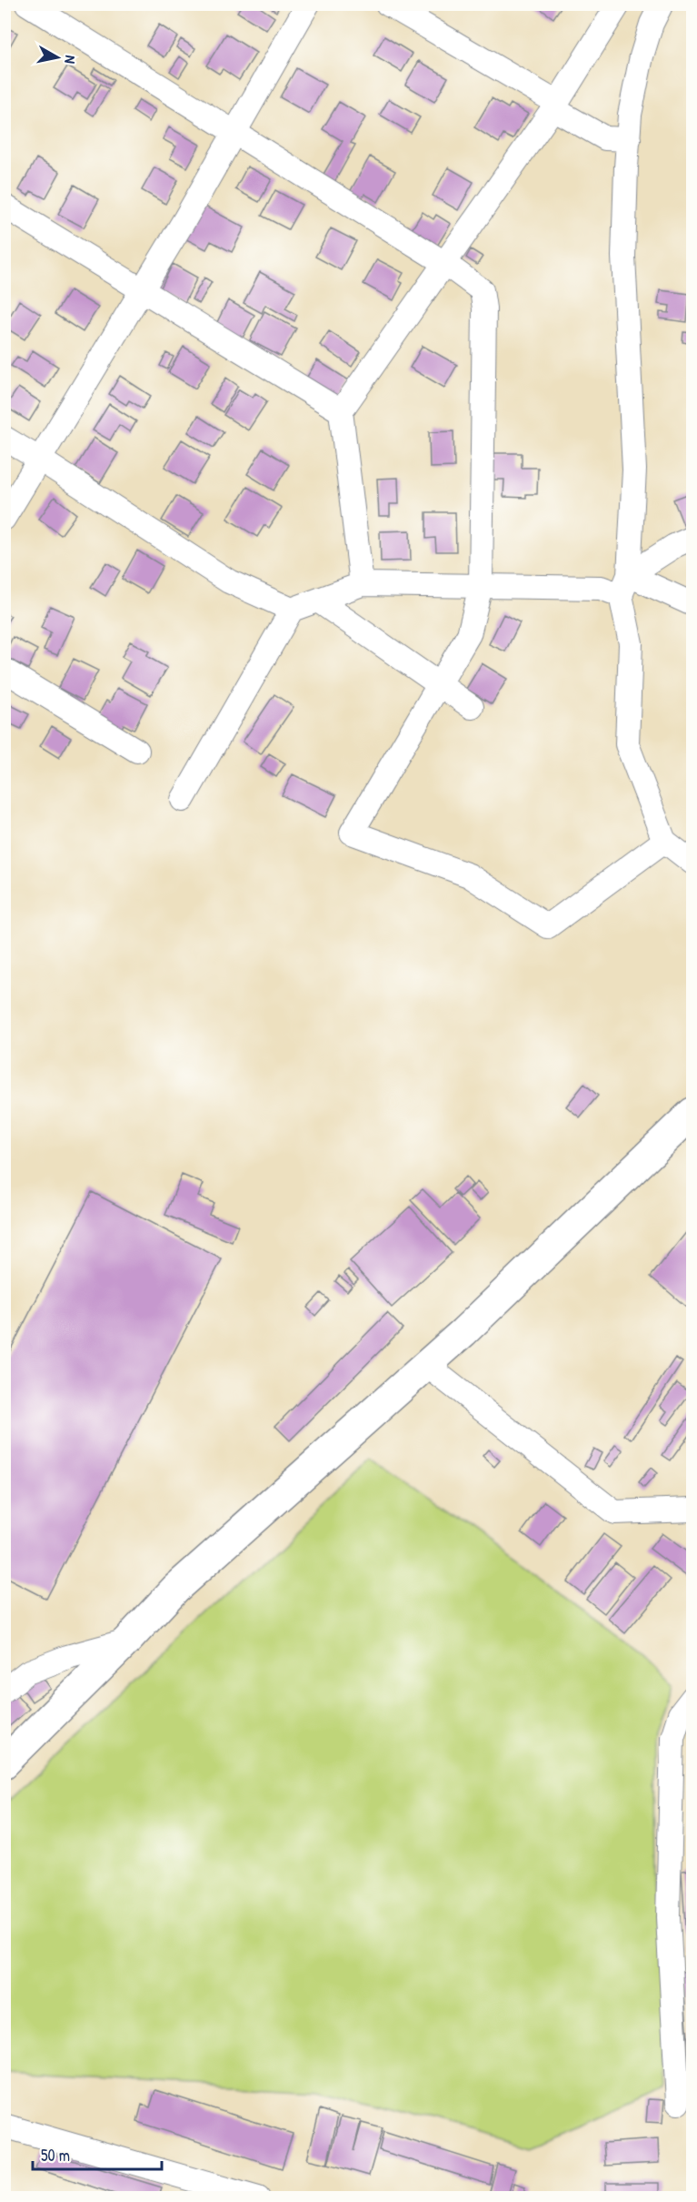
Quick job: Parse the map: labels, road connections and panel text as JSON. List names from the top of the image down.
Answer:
{
  "scale_bar": "50 m",
  "north": "right"
}
